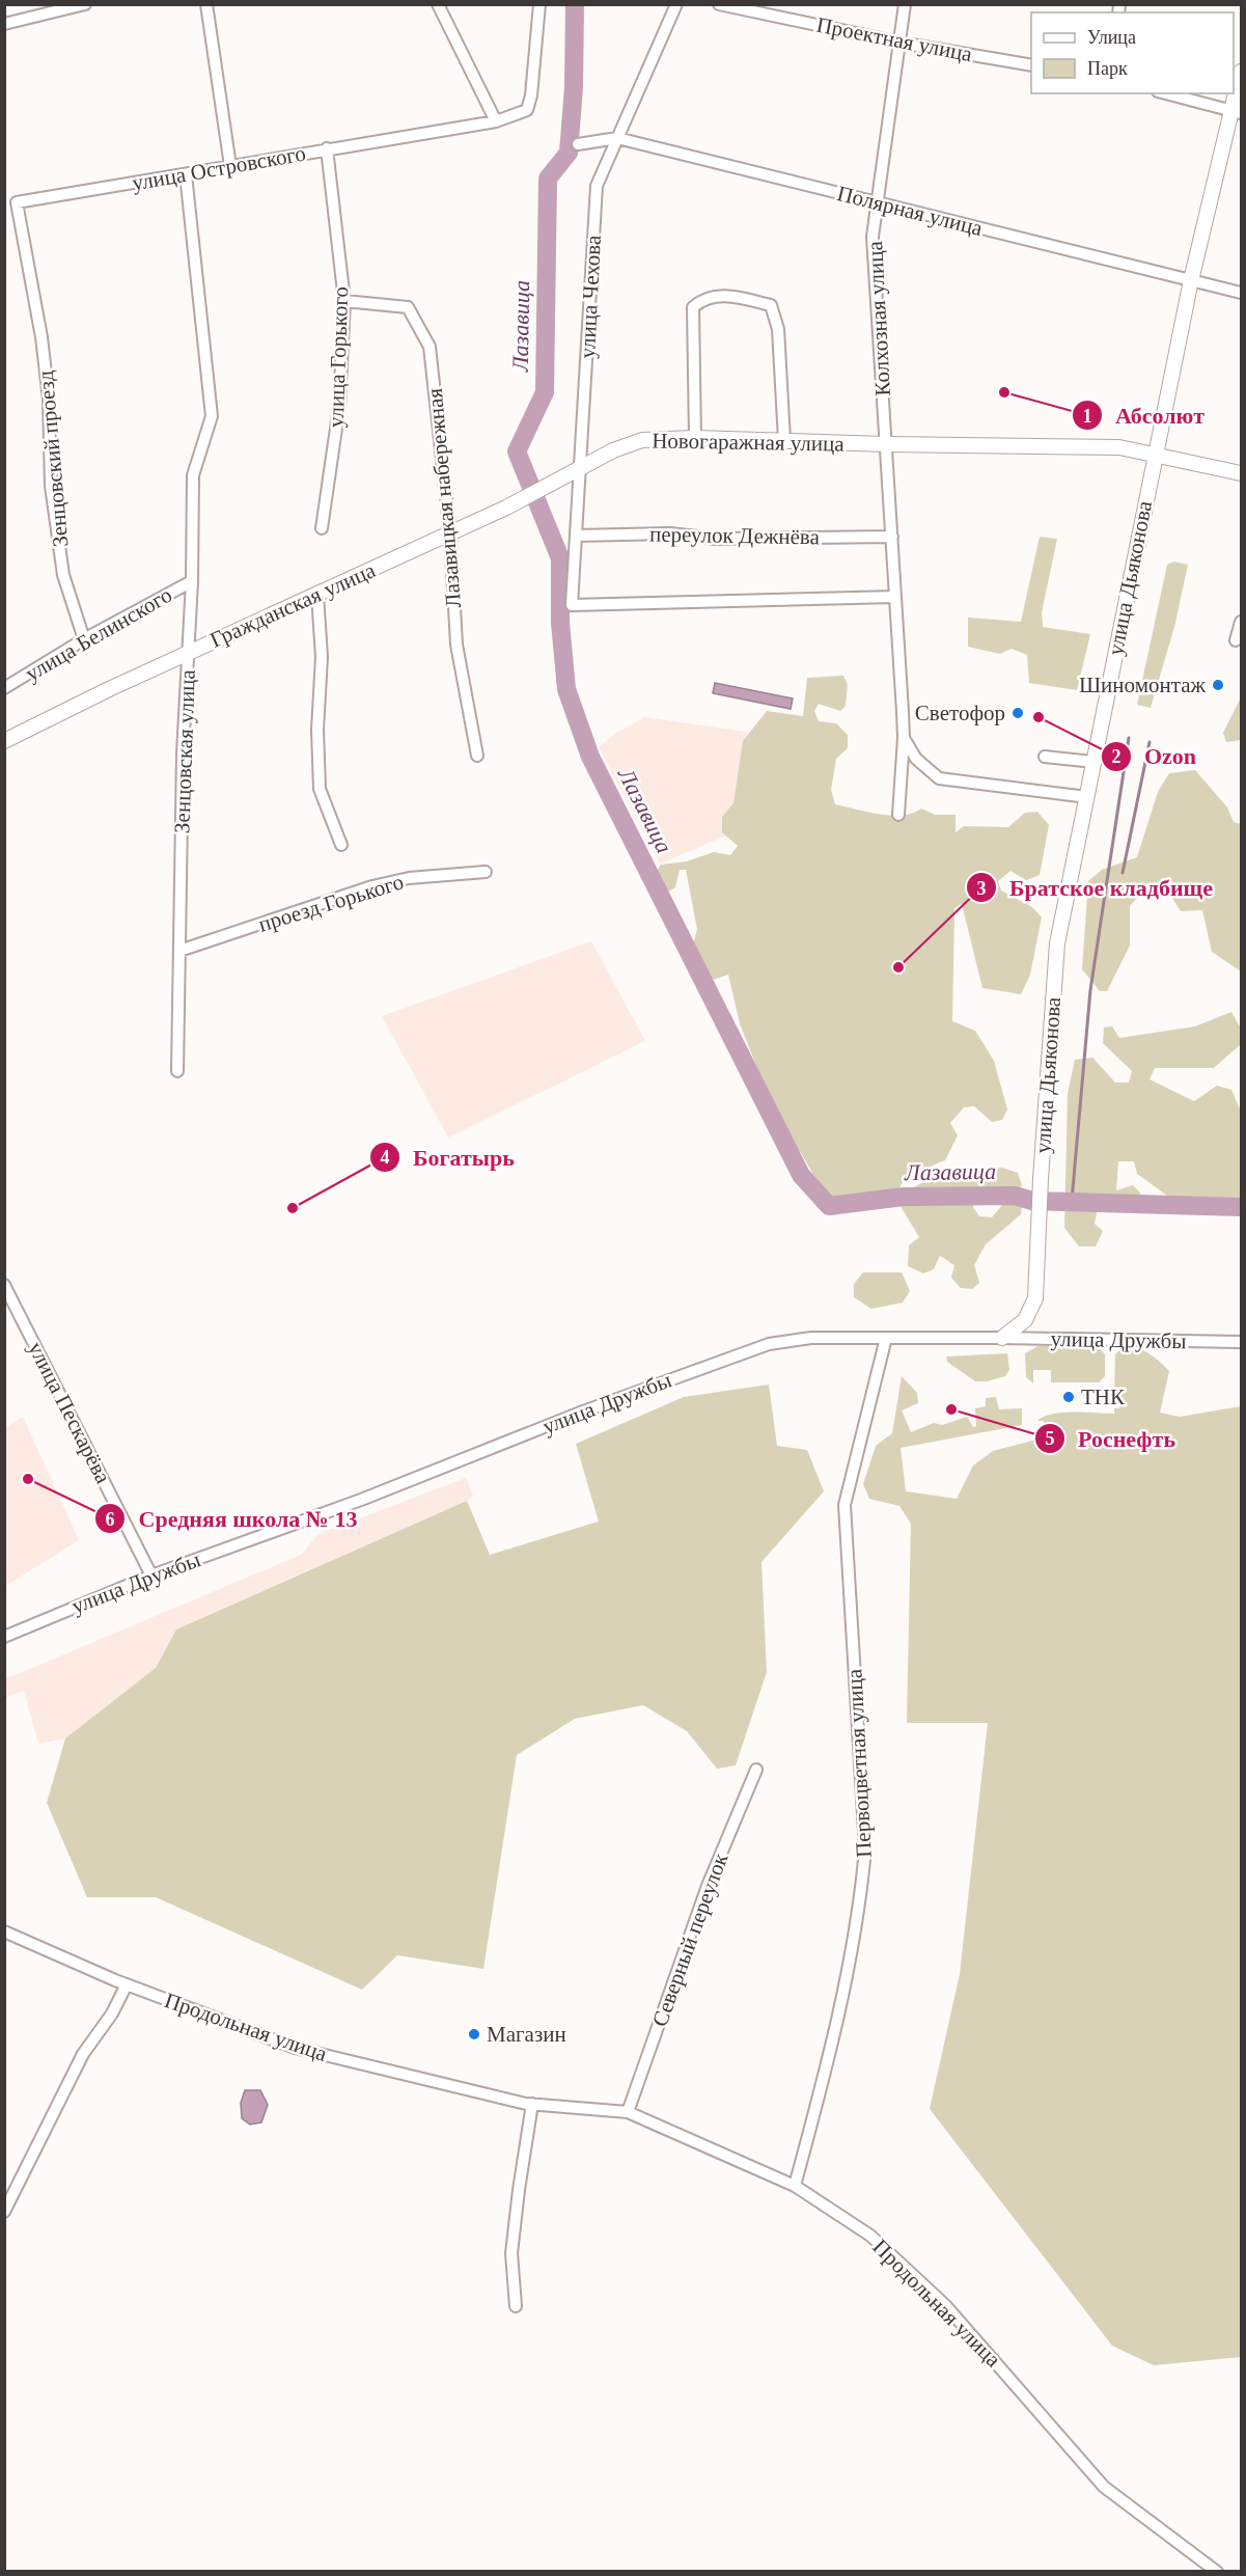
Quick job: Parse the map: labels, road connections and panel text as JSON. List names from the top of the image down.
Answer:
{
  "streets": {
    "main road": ["Новогаражная улица", "улица Дьяконова", "Гражданская улица"],
    "street": [
      "Проектная улица",
      "улица Островского",
      "Полярная улица",
      "улица Чехова",
      "Колхозная улица",
      "улица Горького",
      "Зенцовский проезд",
      "Лазавицкая набережная",
      "переулок Дежнёва",
      "улица Белинского",
      "Зенцовская улица",
      "проезд Горького",
      "улица Дружбы",
      "улица Пескарёва",
      "Первоцветная улица",
      "Северный переулок",
      "Продольная улица"
    ]
  },
  "crossings": [
    ["Проектная улица", "Колхозная улица"],
    ["улица Островского", "улица Горького"],
    ["улица Островского", "Зенцовский проезд"],
    ["улица Островского", "Зенцовская улица"],
    ["Полярная улица", "улица Чехова"],
    ["Полярная улица", "Колхозная улица"],
    ["Полярная улица", "улица Дьяконова"],
    ["улица Чехова", "Колхозная улица"],
    ["улица Чехова", "Новогаражная улица"],
    ["улица Чехова", "переулок Дежнёва"],
    ["улица Чехова", "Гражданская улица"],
    ["Колхозная улица", "Новогаражная улица"],
    ["Колхозная улица", "переулок Дежнёва"],
    ["улица Горького", "Лазавицкая набережная"],
    ["Новогаражная улица", "улица Дьяконова"],
    ["Новогаражная улица", "Гражданская улица"],
    ["Зенцовский проезд", "улица Белинского"],
    ["Лазавицкая набережная", "Гражданская улица"],
    ["улица Дьяконова", "улица Дружбы"],
    ["Гражданская улица", "Зенцовская улица"],
    ["улица Белинского", "Зенцовская улица"],
    ["Зенцовская улица", "проезд Горького"],
    ["улица Дружбы", "улица Пескарёва"],
    ["улица Дружбы", "Первоцветная улица"],
    ["Первоцветная улица", "Продольная улица"],
    ["Северный переулок", "Продольная улица"]
  ],
  "water": ["Лазавица"],
  "places": [
    "Абсолют",
    "Шиномонтаж",
    "Светофор",
    "Ozon",
    "Братское кладбище",
    "Богатырь",
    "ТНК",
    "Роснефть",
    "Средняя школа № 13",
    "Магазин"
  ],
  "legend": ["Улица", "Парк"]
}
